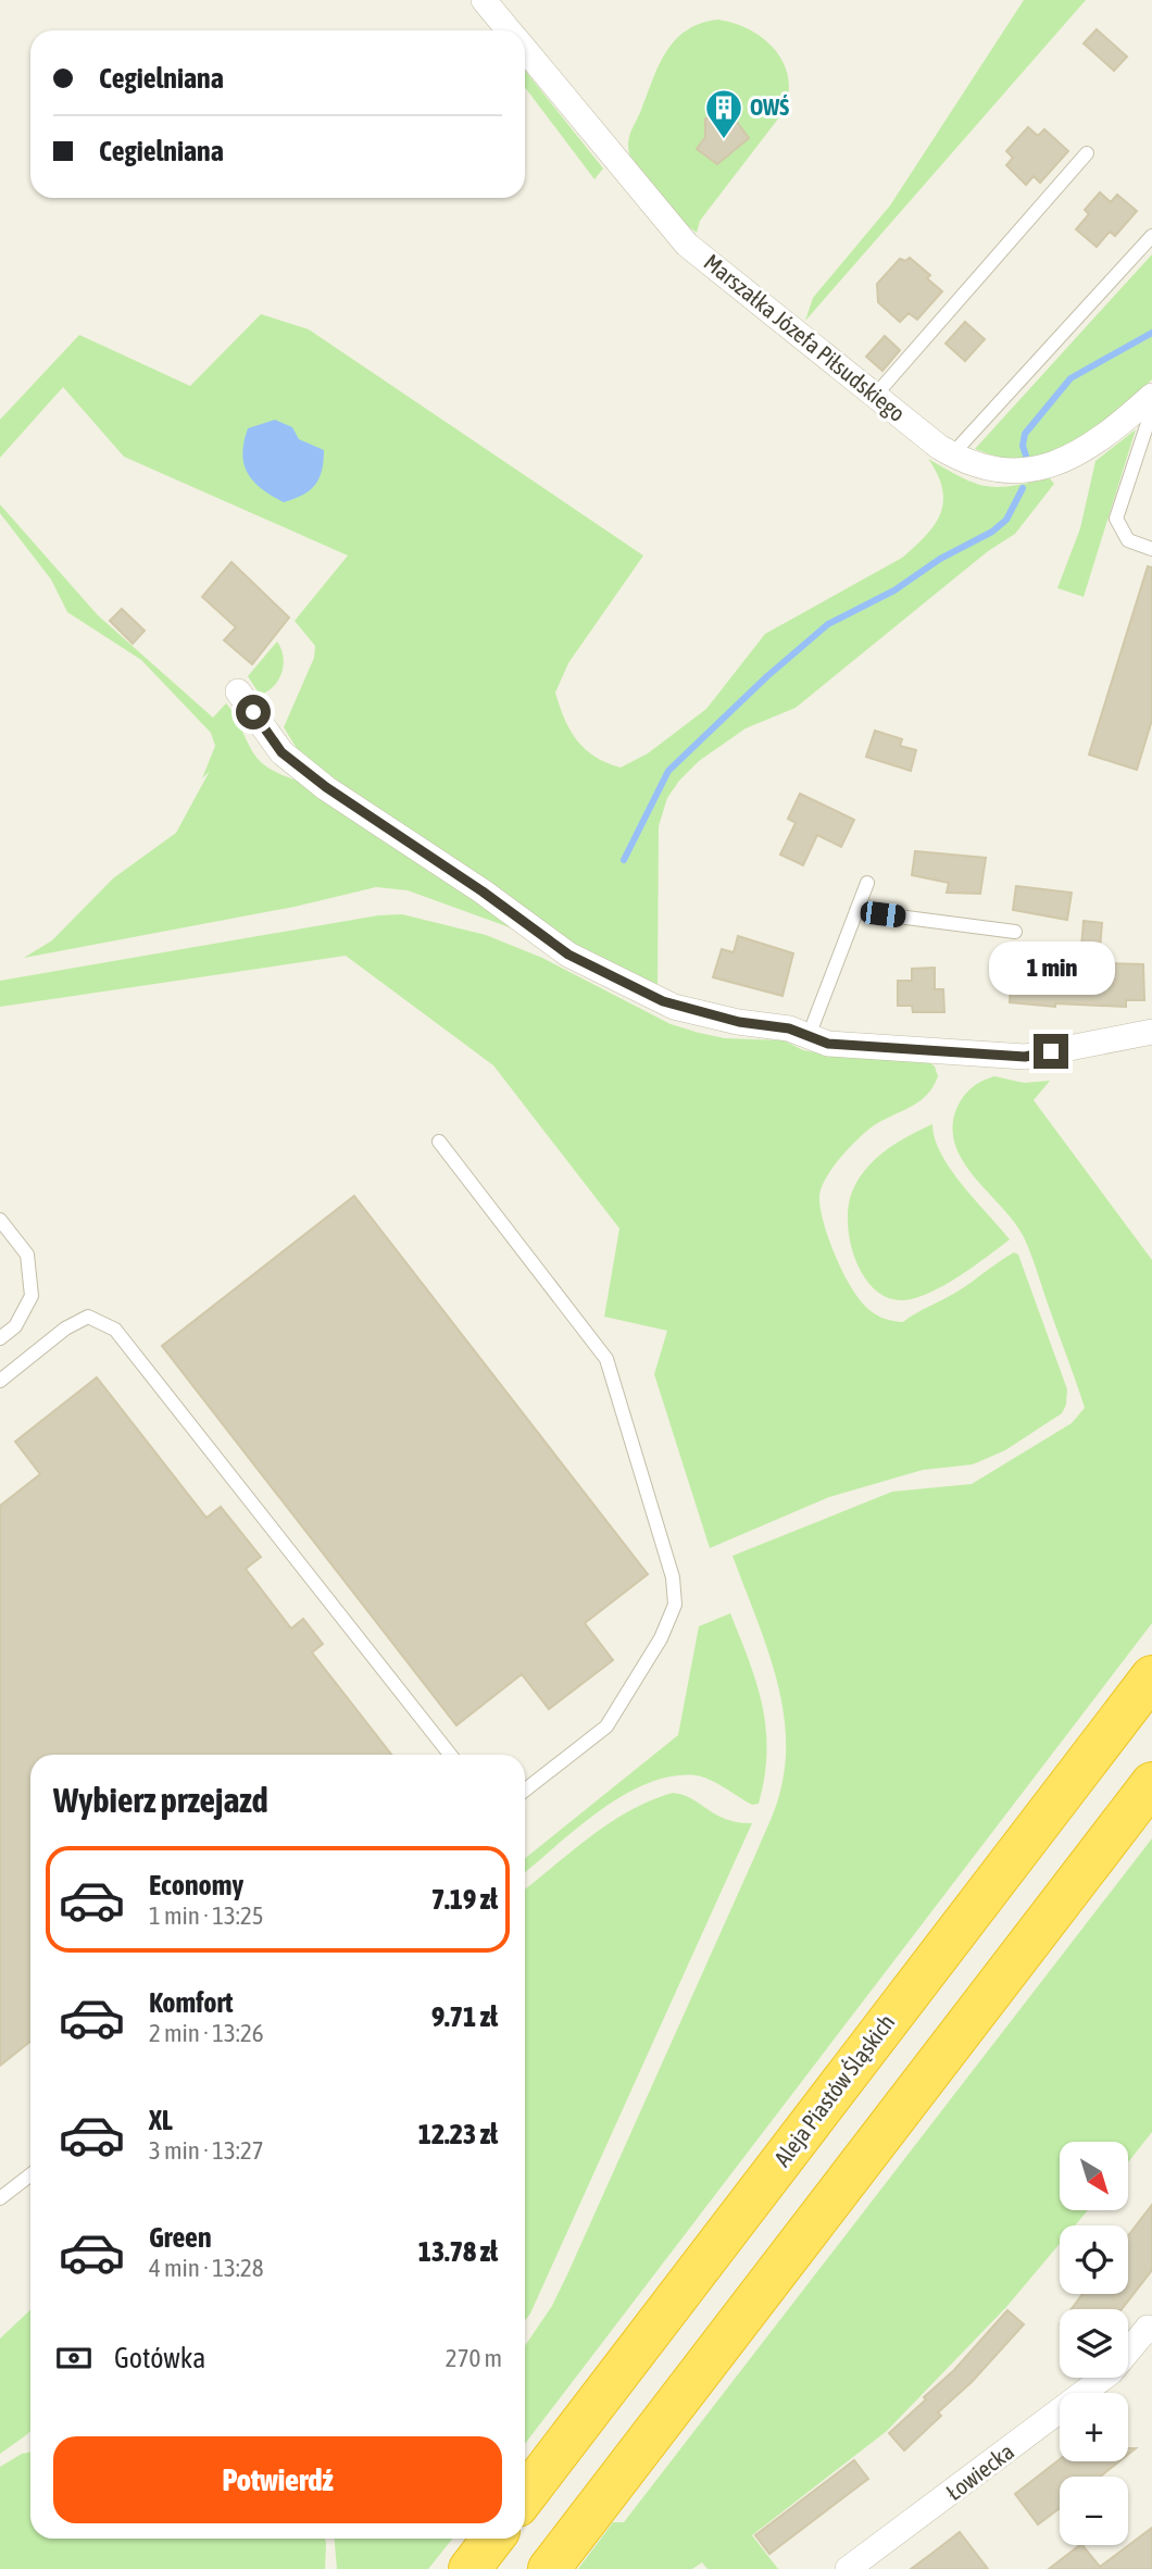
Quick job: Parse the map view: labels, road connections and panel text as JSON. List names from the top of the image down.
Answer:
{
  "streets": {
    "highway": ["Aleja Piastów Śląskich"],
    "street": ["Marszałka Józefa Piłsudskiego", "Łowiecka"]
  },
  "places": {
    "building": ["OWŚ"]
  },
  "north": "bottom right",
  "page": {
    "banner": ["Cegielniana", "Cegielniana"],
    "bubble": "1 min",
    "heading": "Wybierz przejazd",
    "list": [
      {
        "name": "Economy",
        "note": "1 min · 13:25",
        "value": "7.19 zł"
      },
      {
        "name": "Komfort",
        "note": "2 min · 13:26",
        "value": "9.71 zł"
      },
      {
        "name": "XL",
        "note": "3 min · 13:27",
        "value": "12.23 zł"
      },
      {
        "name": "Green",
        "note": "4 min · 13:28",
        "value": "13.78 zł"
      }
    ],
    "map_buttons": ["+", "−"],
    "pay": ["Gotówka", "270 m"],
    "buttons": "Potwierdź"
  }
}
